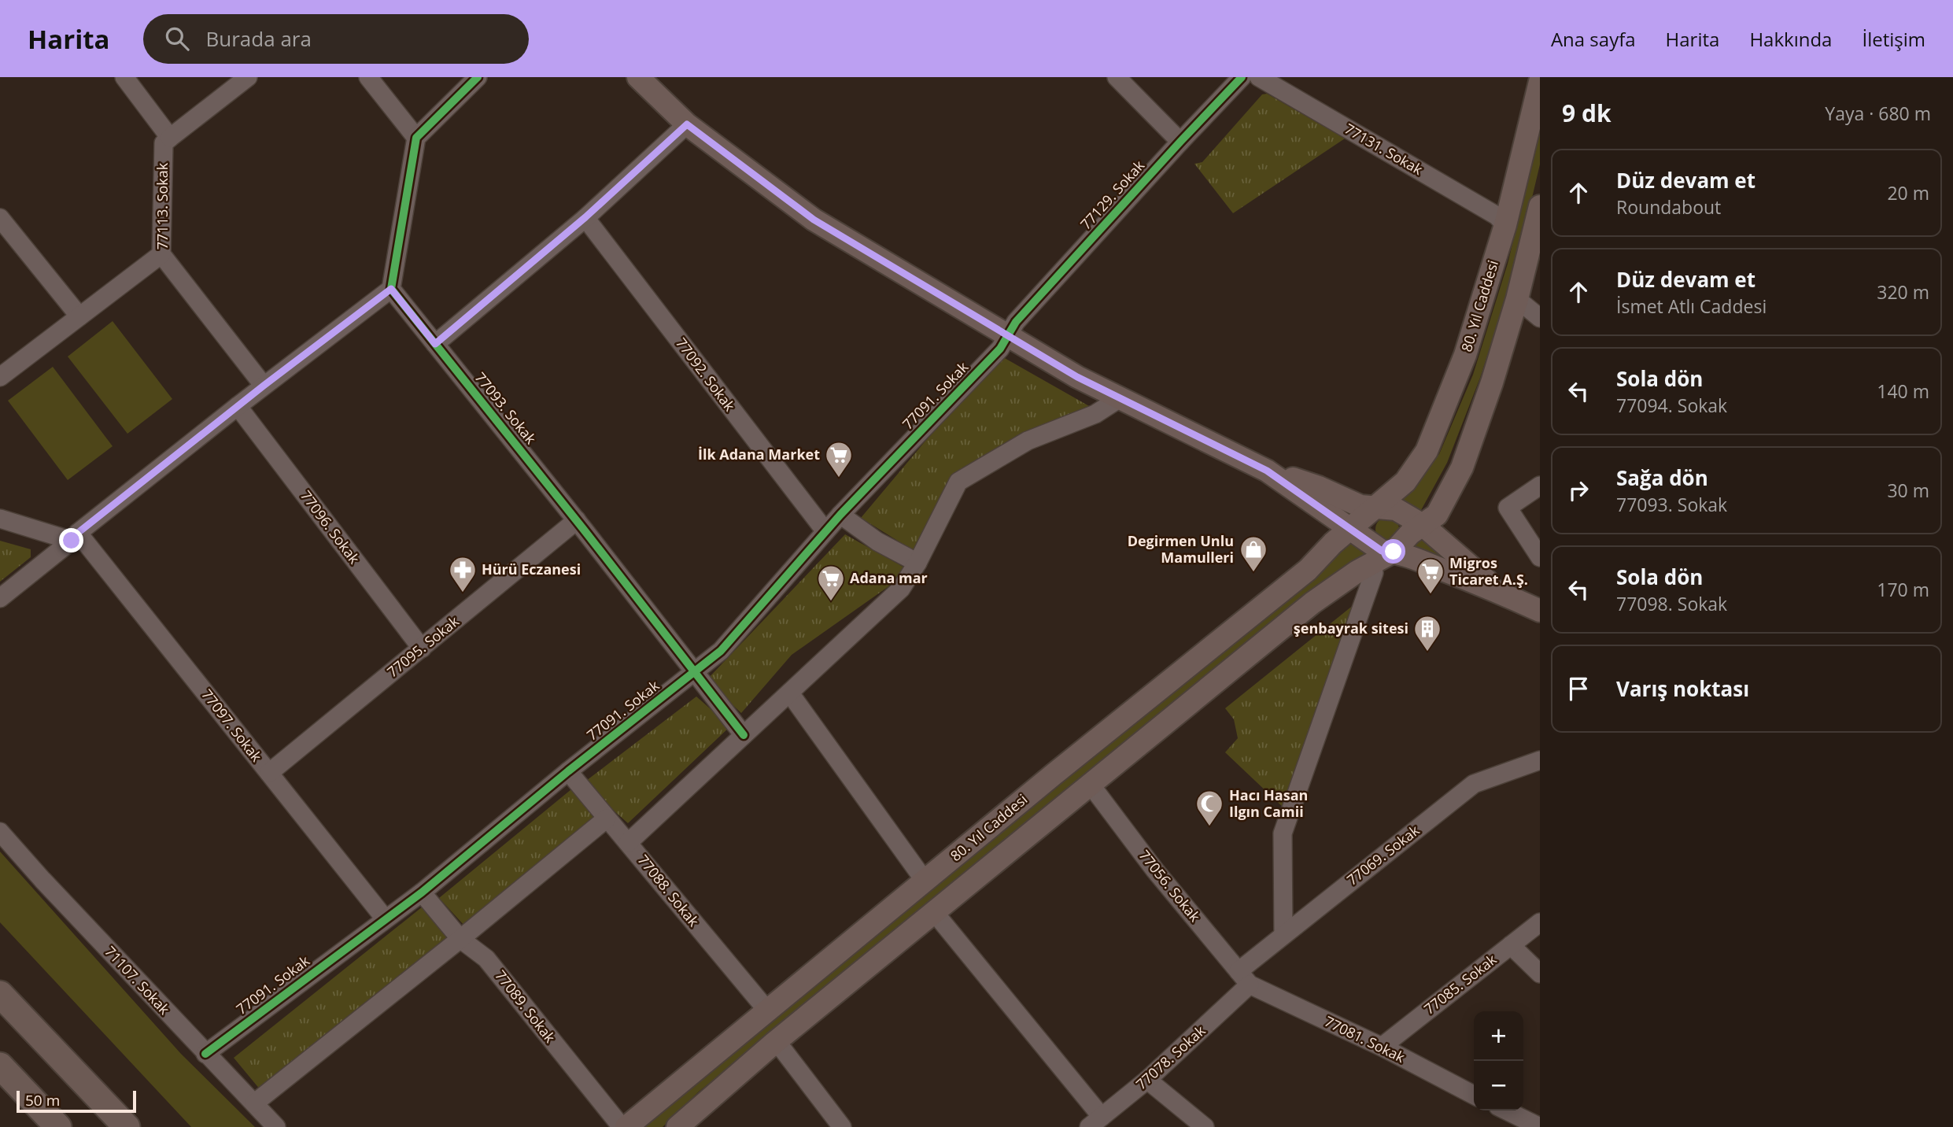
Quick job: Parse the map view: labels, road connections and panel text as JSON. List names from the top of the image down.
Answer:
{
  "streets": {
    "main road": ["80. Yıl Caddesi"],
    "street": [
      "77131. Sokak",
      "77129. Sokak",
      "77113. Sokak",
      "77092. Sokak",
      "77091. Sokak",
      "77093. Sokak",
      "77096. Sokak",
      "77095. Sokak",
      "77097. Sokak",
      "77069. Sokak",
      "77056. Sokak",
      "77088. Sokak",
      "71107. Sokak",
      "77085. Sokak",
      "77089. Sokak",
      "77081. Sokak",
      "77078. Sokak"
    ]
  },
  "crossings": [
    ["77131. Sokak", "80. Yıl Caddesi"],
    ["77129. Sokak", "77091. Sokak"],
    ["80. Yıl Caddesi", "77088. Sokak"],
    ["77092. Sokak", "77091. Sokak"],
    ["77091. Sokak", "77093. Sokak"],
    ["77091. Sokak", "77097. Sokak"],
    ["77091. Sokak", "77088. Sokak"],
    ["77091. Sokak", "71107. Sokak"],
    ["77091. Sokak", "77089. Sokak"],
    ["77093. Sokak", "77095. Sokak"],
    ["77096. Sokak", "77095. Sokak"],
    ["77095. Sokak", "77097. Sokak"],
    ["77069. Sokak", "77056. Sokak"],
    ["77069. Sokak", "77081. Sokak"],
    ["77069. Sokak", "77078. Sokak"],
    ["77056. Sokak", "77081. Sokak"],
    ["77056. Sokak", "77078. Sokak"],
    ["77085. Sokak", "77081. Sokak"],
    ["77081. Sokak", "77078. Sokak"]
  ],
  "places": {
    "supermarket": ["İlk Adana Market", "Migros Ticaret A.Ş.", "Adana mar"],
    "shop": ["Degirmen Unlu Mamulleri"],
    "pharmacy": ["Hürü Eczanesi"],
    "building": ["şenbayrak sitesi"],
    "mosque": ["Hacı Hasan Ilgın Camii"]
  },
  "scale_bar": "50 m",
  "page": {
    "header": "Harita",
    "search": "Burada ara",
    "nav": [
      "Ana sayfa",
      "Harita",
      "Hakkında",
      "İletişim"
    ],
    "heading": ["9 dk", "Yaya · 680 m"],
    "list": [
      ["Düz devam et", "Roundabout", "20 m"],
      ["Düz devam et", "İsmet Atlı Caddesi", "320 m"],
      ["Sola dön", "77094. Sokak", "140 m"],
      ["Sağa dön", "77093. Sokak", "30 m"],
      ["Sola dön", "77098. Sokak", "170 m"],
      "Varış noktası"
    ],
    "map_buttons": ["+", "−"],
    "scale": "50 m"
  }
}
